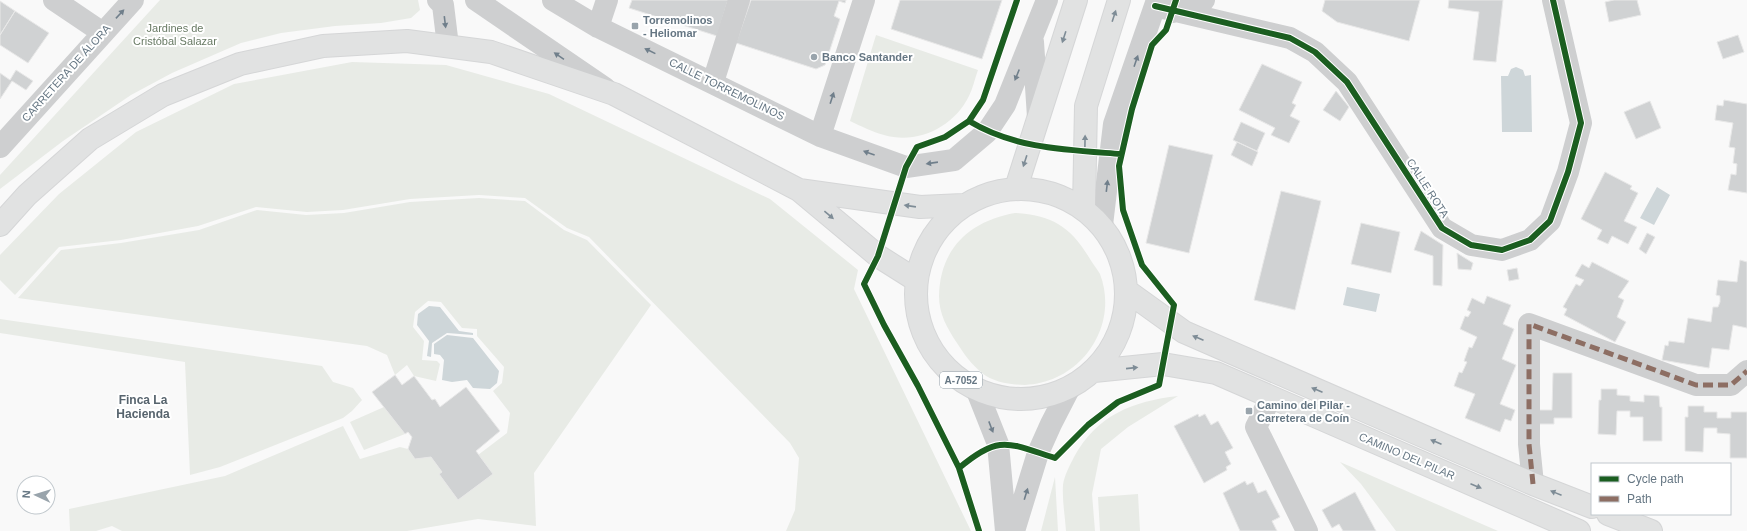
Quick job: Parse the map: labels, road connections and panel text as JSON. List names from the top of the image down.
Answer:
{
  "streets": {
    "main road": ["A-7052", "CAMINO DEL PILAR"],
    "street": ["CARRETERA DE ÁLORA", "CALLE TORREMOLINOS", "CALLE ROTA"]
  },
  "crossings": [
    ["A-7052", "CAMINO DEL PILAR"]
  ],
  "districts": ["Finca La Hacienda"],
  "parks": ["Jardines de Cristóbal Salazar"],
  "places": {
    "transit": ["Torremolinos - Heliomar", "Camino del Pilar - Carretera de Coín"],
    "other": ["Banco Santander"]
  },
  "legend": ["Cycle path", "Path"],
  "north": "left"
}
